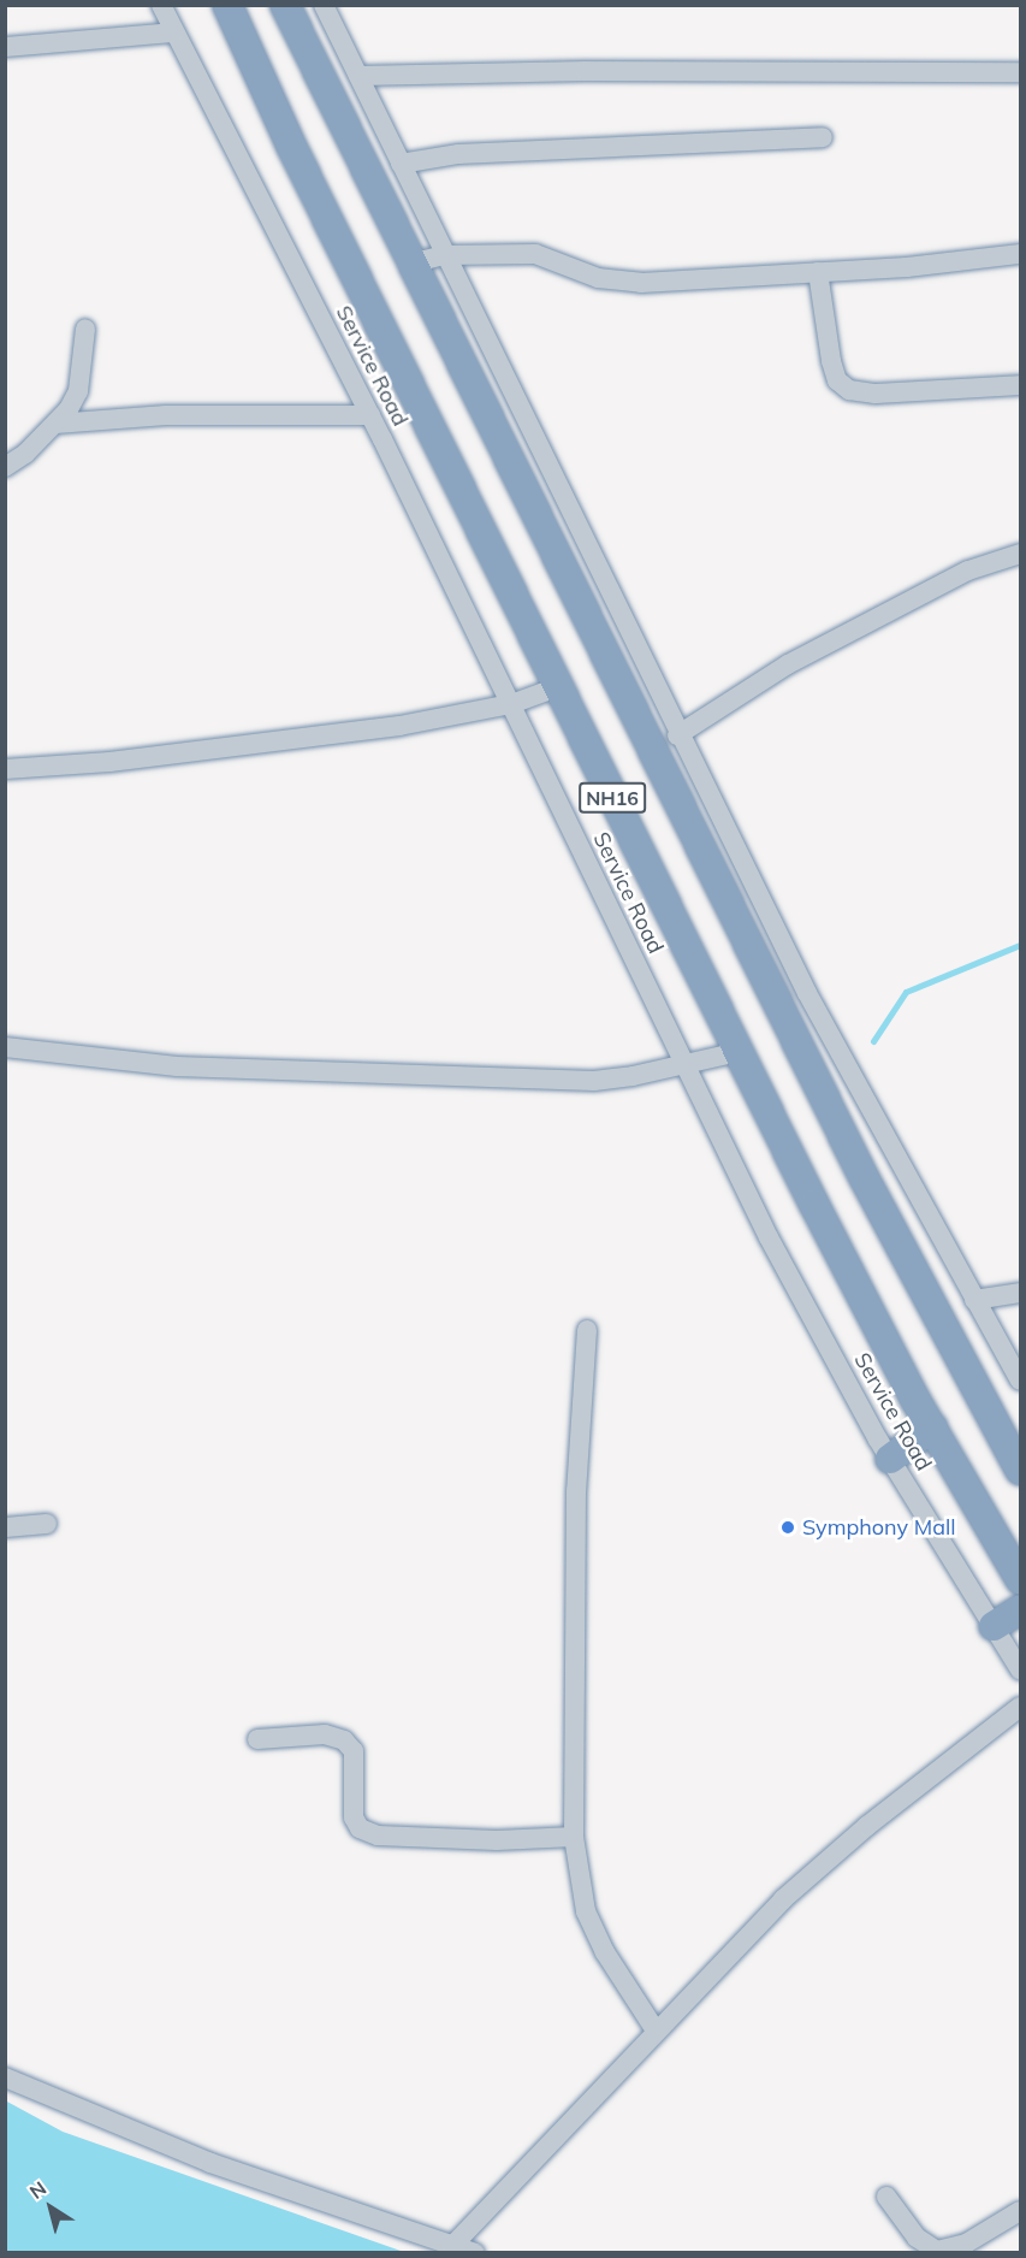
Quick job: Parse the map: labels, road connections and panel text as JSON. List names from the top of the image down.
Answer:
{
  "streets": {
    "highway": ["NH16"],
    "street": ["Service Road"]
  },
  "places": ["Symphony Mall"],
  "north": "top left"
}
